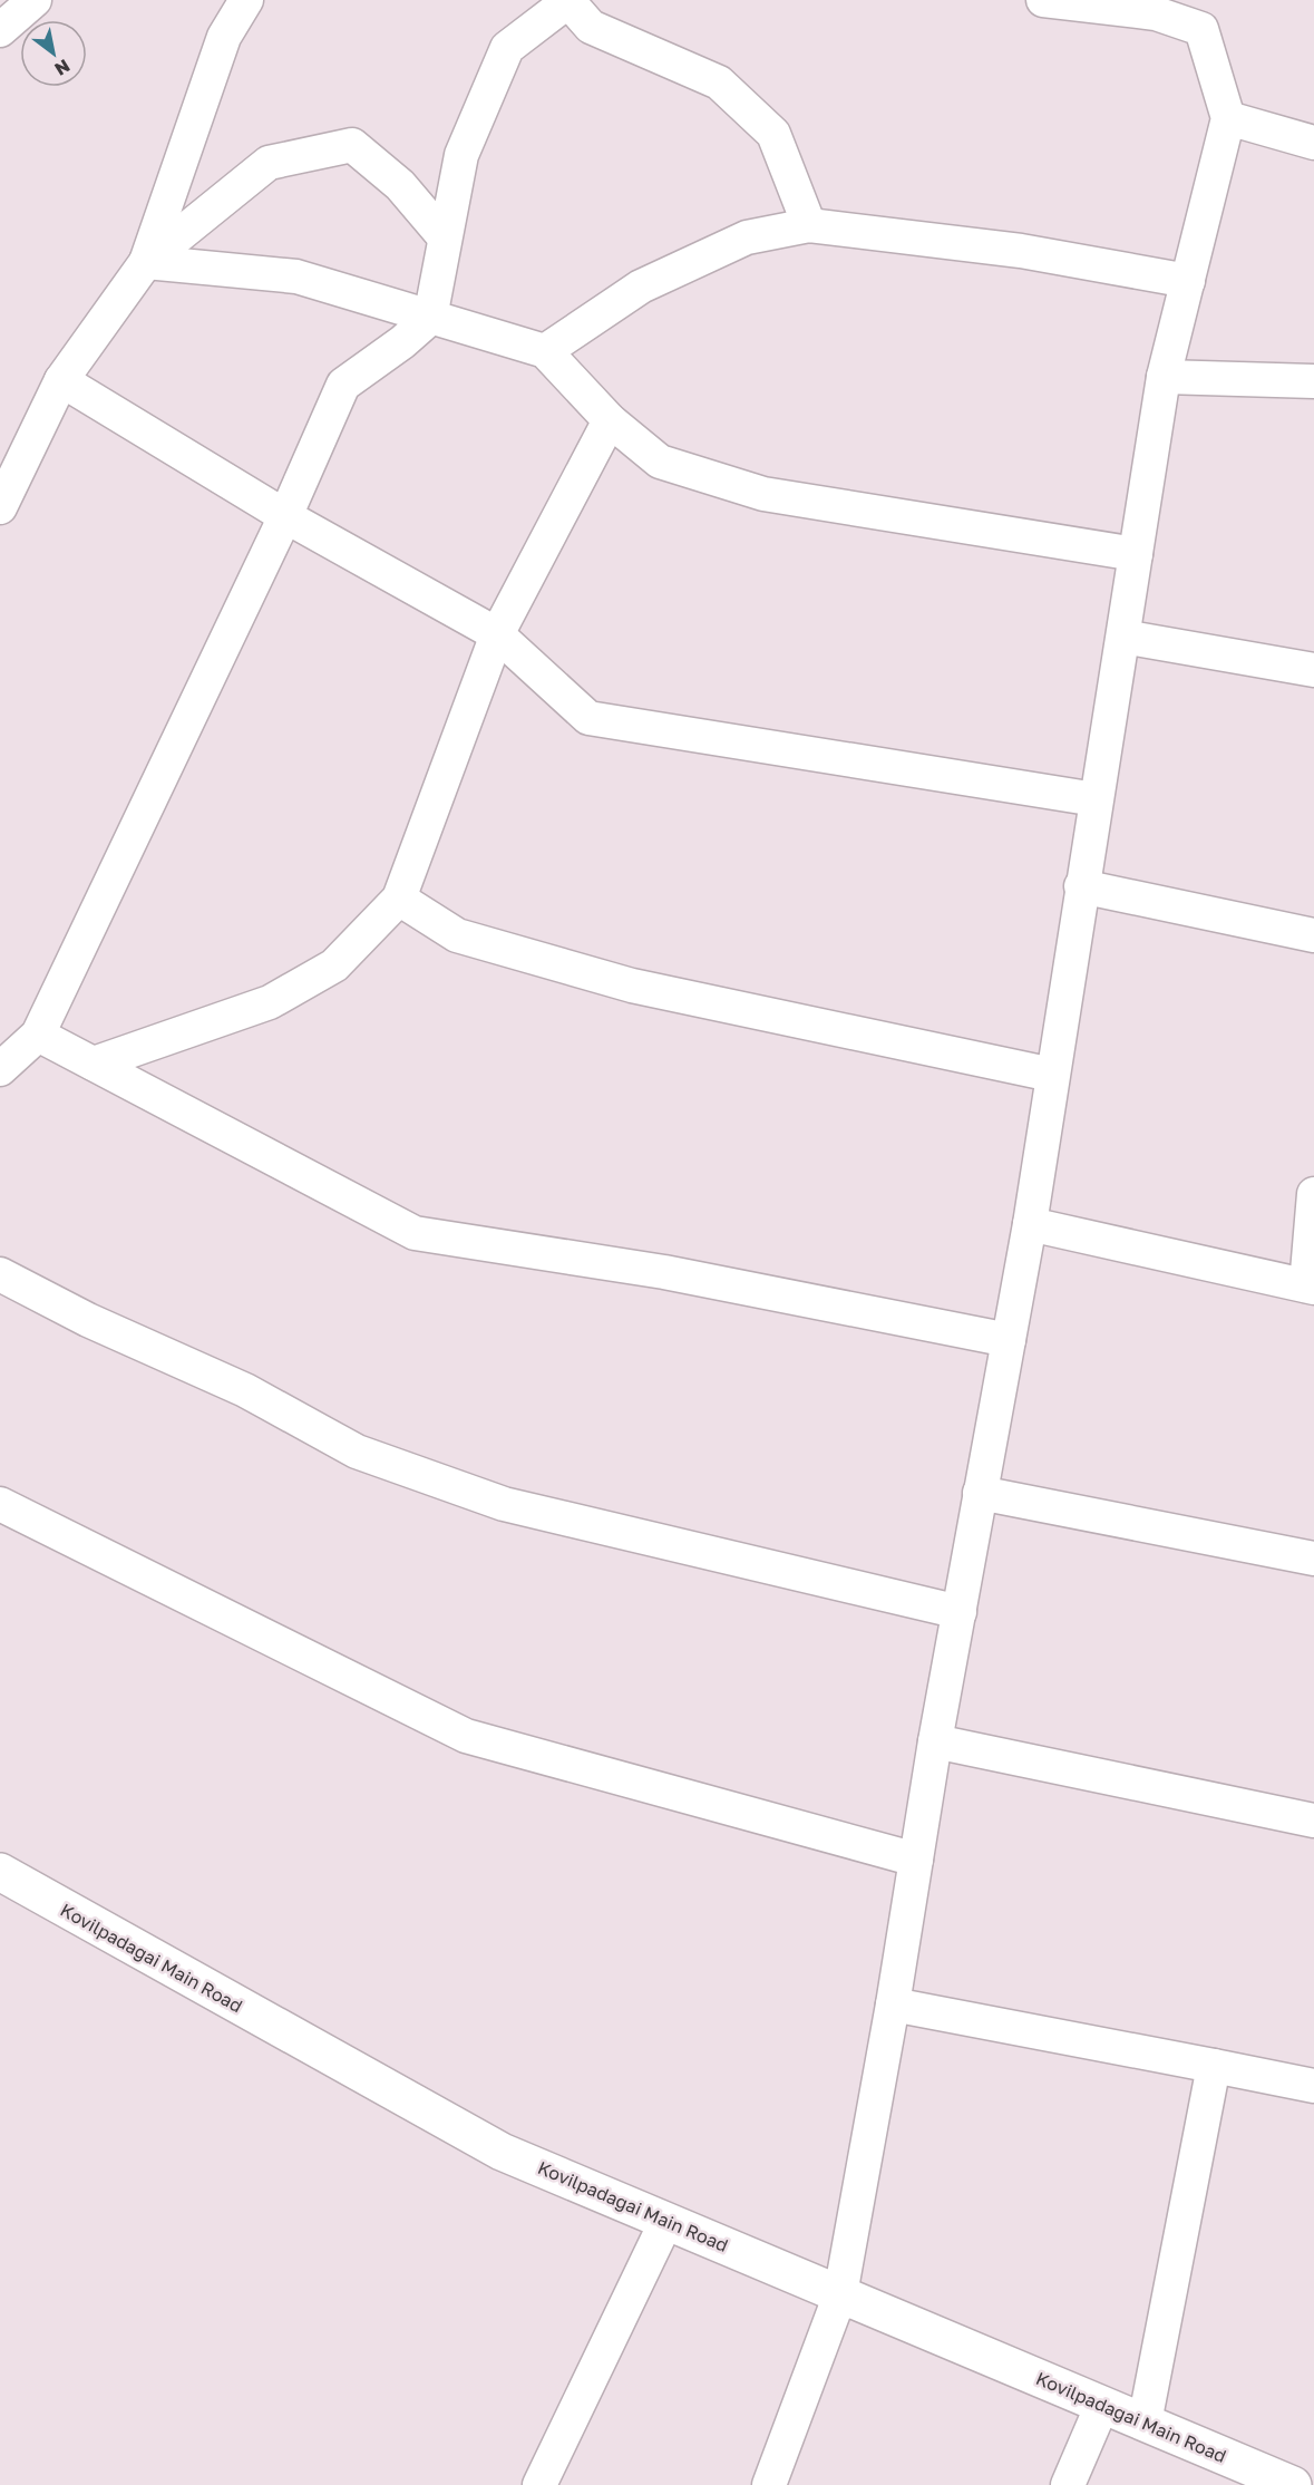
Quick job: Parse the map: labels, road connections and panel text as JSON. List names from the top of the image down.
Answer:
{
  "streets": {
    "street": ["Kovilpadagai Main Road"]
  },
  "north": "bottom right"
}
